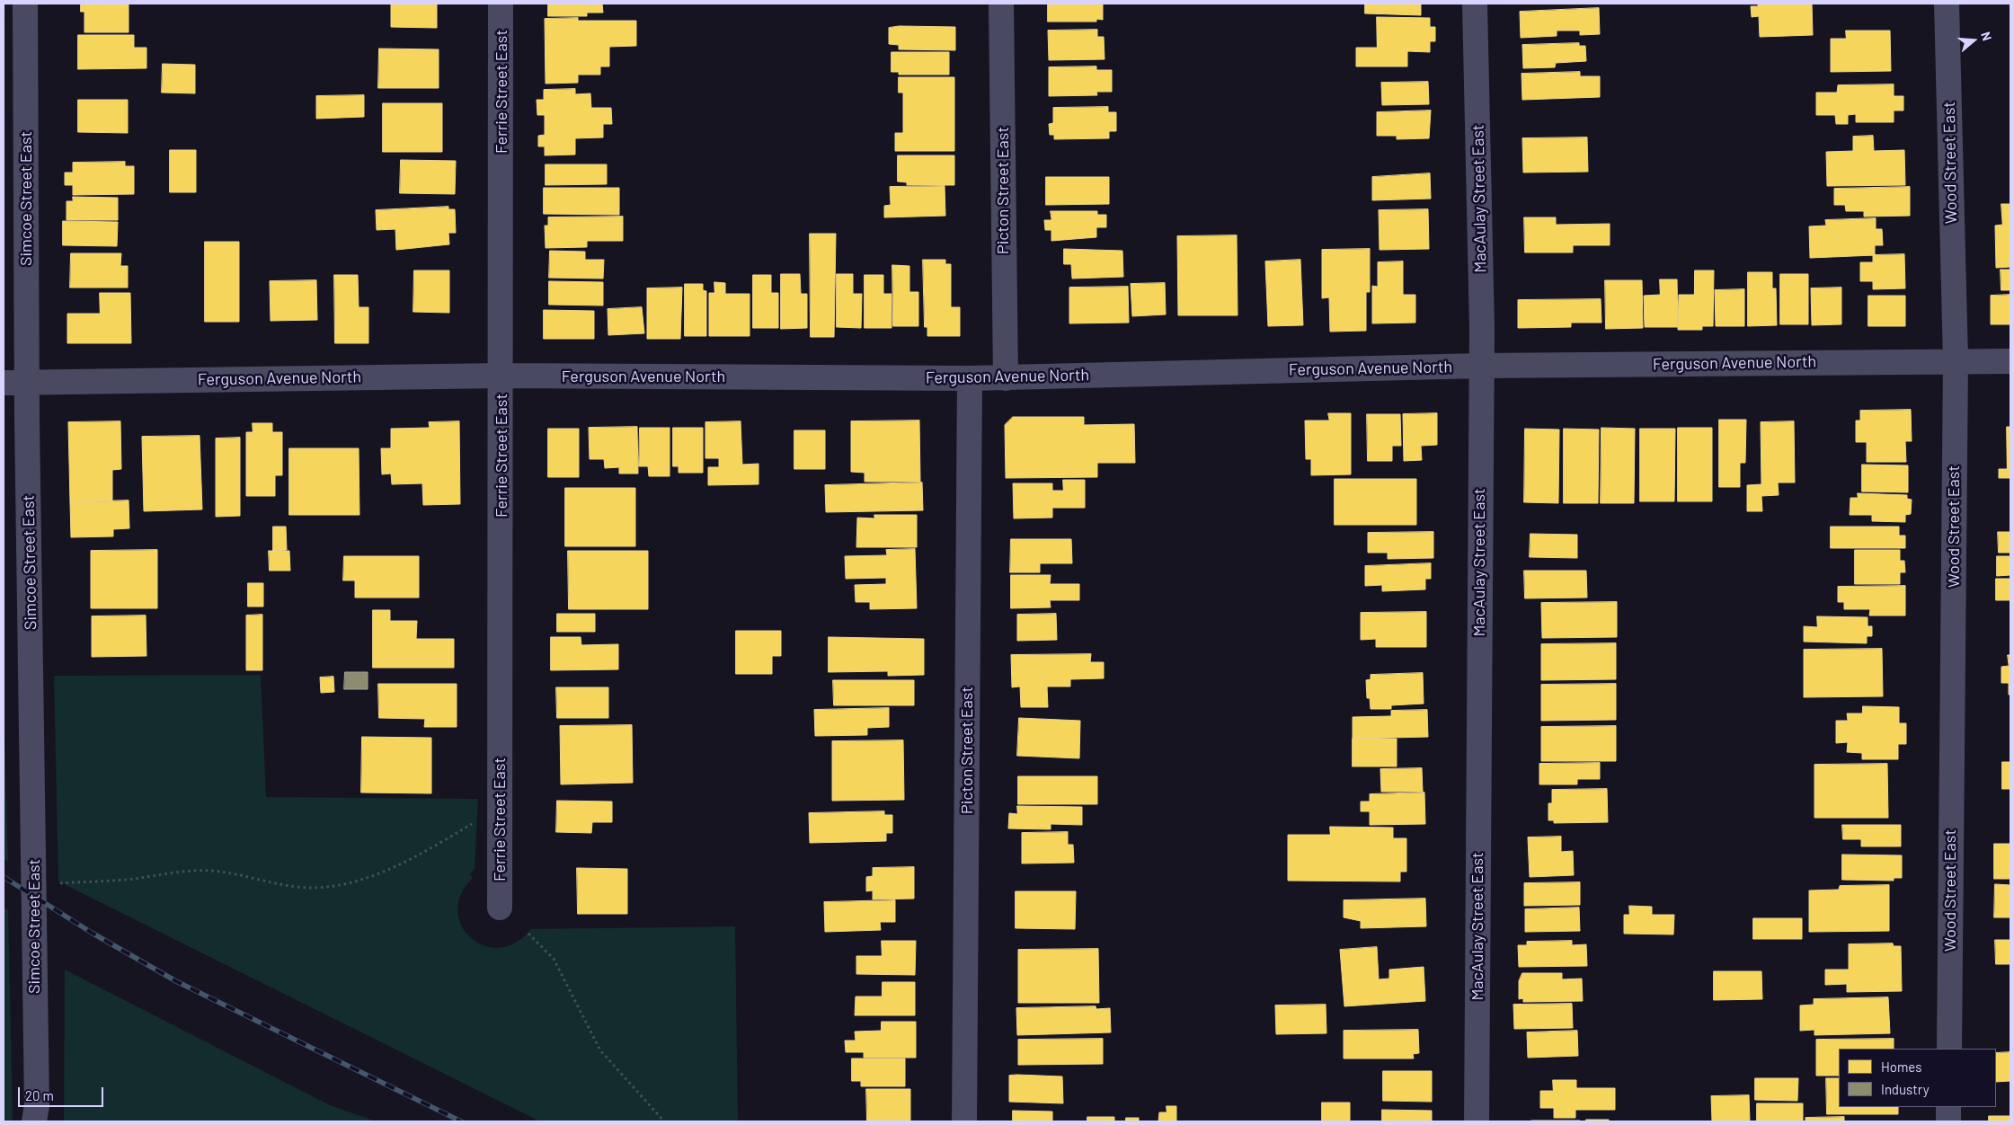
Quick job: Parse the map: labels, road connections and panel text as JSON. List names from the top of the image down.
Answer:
{
  "streets": {
    "street": [
      "Ferrie Street East",
      "Wood Street East",
      "Picton Street East",
      "Simcoe Street East",
      "MacAulay Street East",
      "Ferguson Avenue North"
    ]
  },
  "crossings": [
    ["Ferrie Street East", "Ferguson Avenue North"],
    ["Wood Street East", "Ferguson Avenue North"],
    ["Picton Street East", "Ferguson Avenue North"],
    ["Simcoe Street East", "Ferguson Avenue North"],
    ["MacAulay Street East", "Ferguson Avenue North"]
  ],
  "legend": ["Homes", "Industry"],
  "scale_bar": "20 m",
  "north": "right"
}
